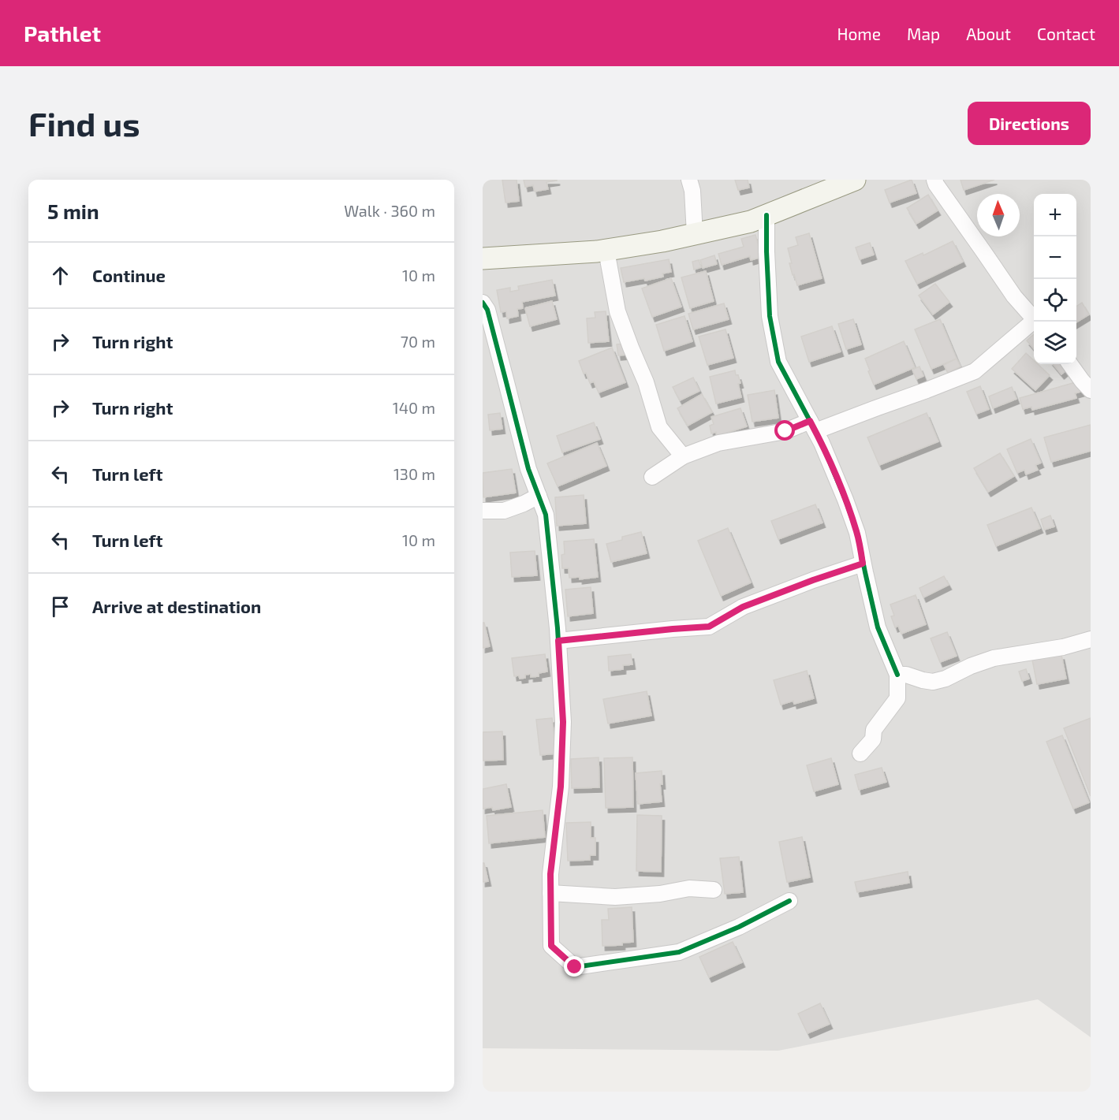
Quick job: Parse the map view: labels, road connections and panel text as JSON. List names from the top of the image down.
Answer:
{
  "north": "top",
  "page": {
    "header": "Pathlet",
    "nav": [
      "Home",
      "Map",
      "About",
      "Contact"
    ],
    "buttons": "Directions",
    "title": "Find us",
    "heading": ["5 min", "Walk · 360 m"],
    "map_buttons": ["+", "−"],
    "list": [
      ["Continue", "10 m"],
      ["Turn right", "70 m"],
      ["Turn right", "140 m"],
      ["Turn left", "130 m"],
      ["Turn left", "10 m"],
      "Arrive at destination"
    ]
  }
}
